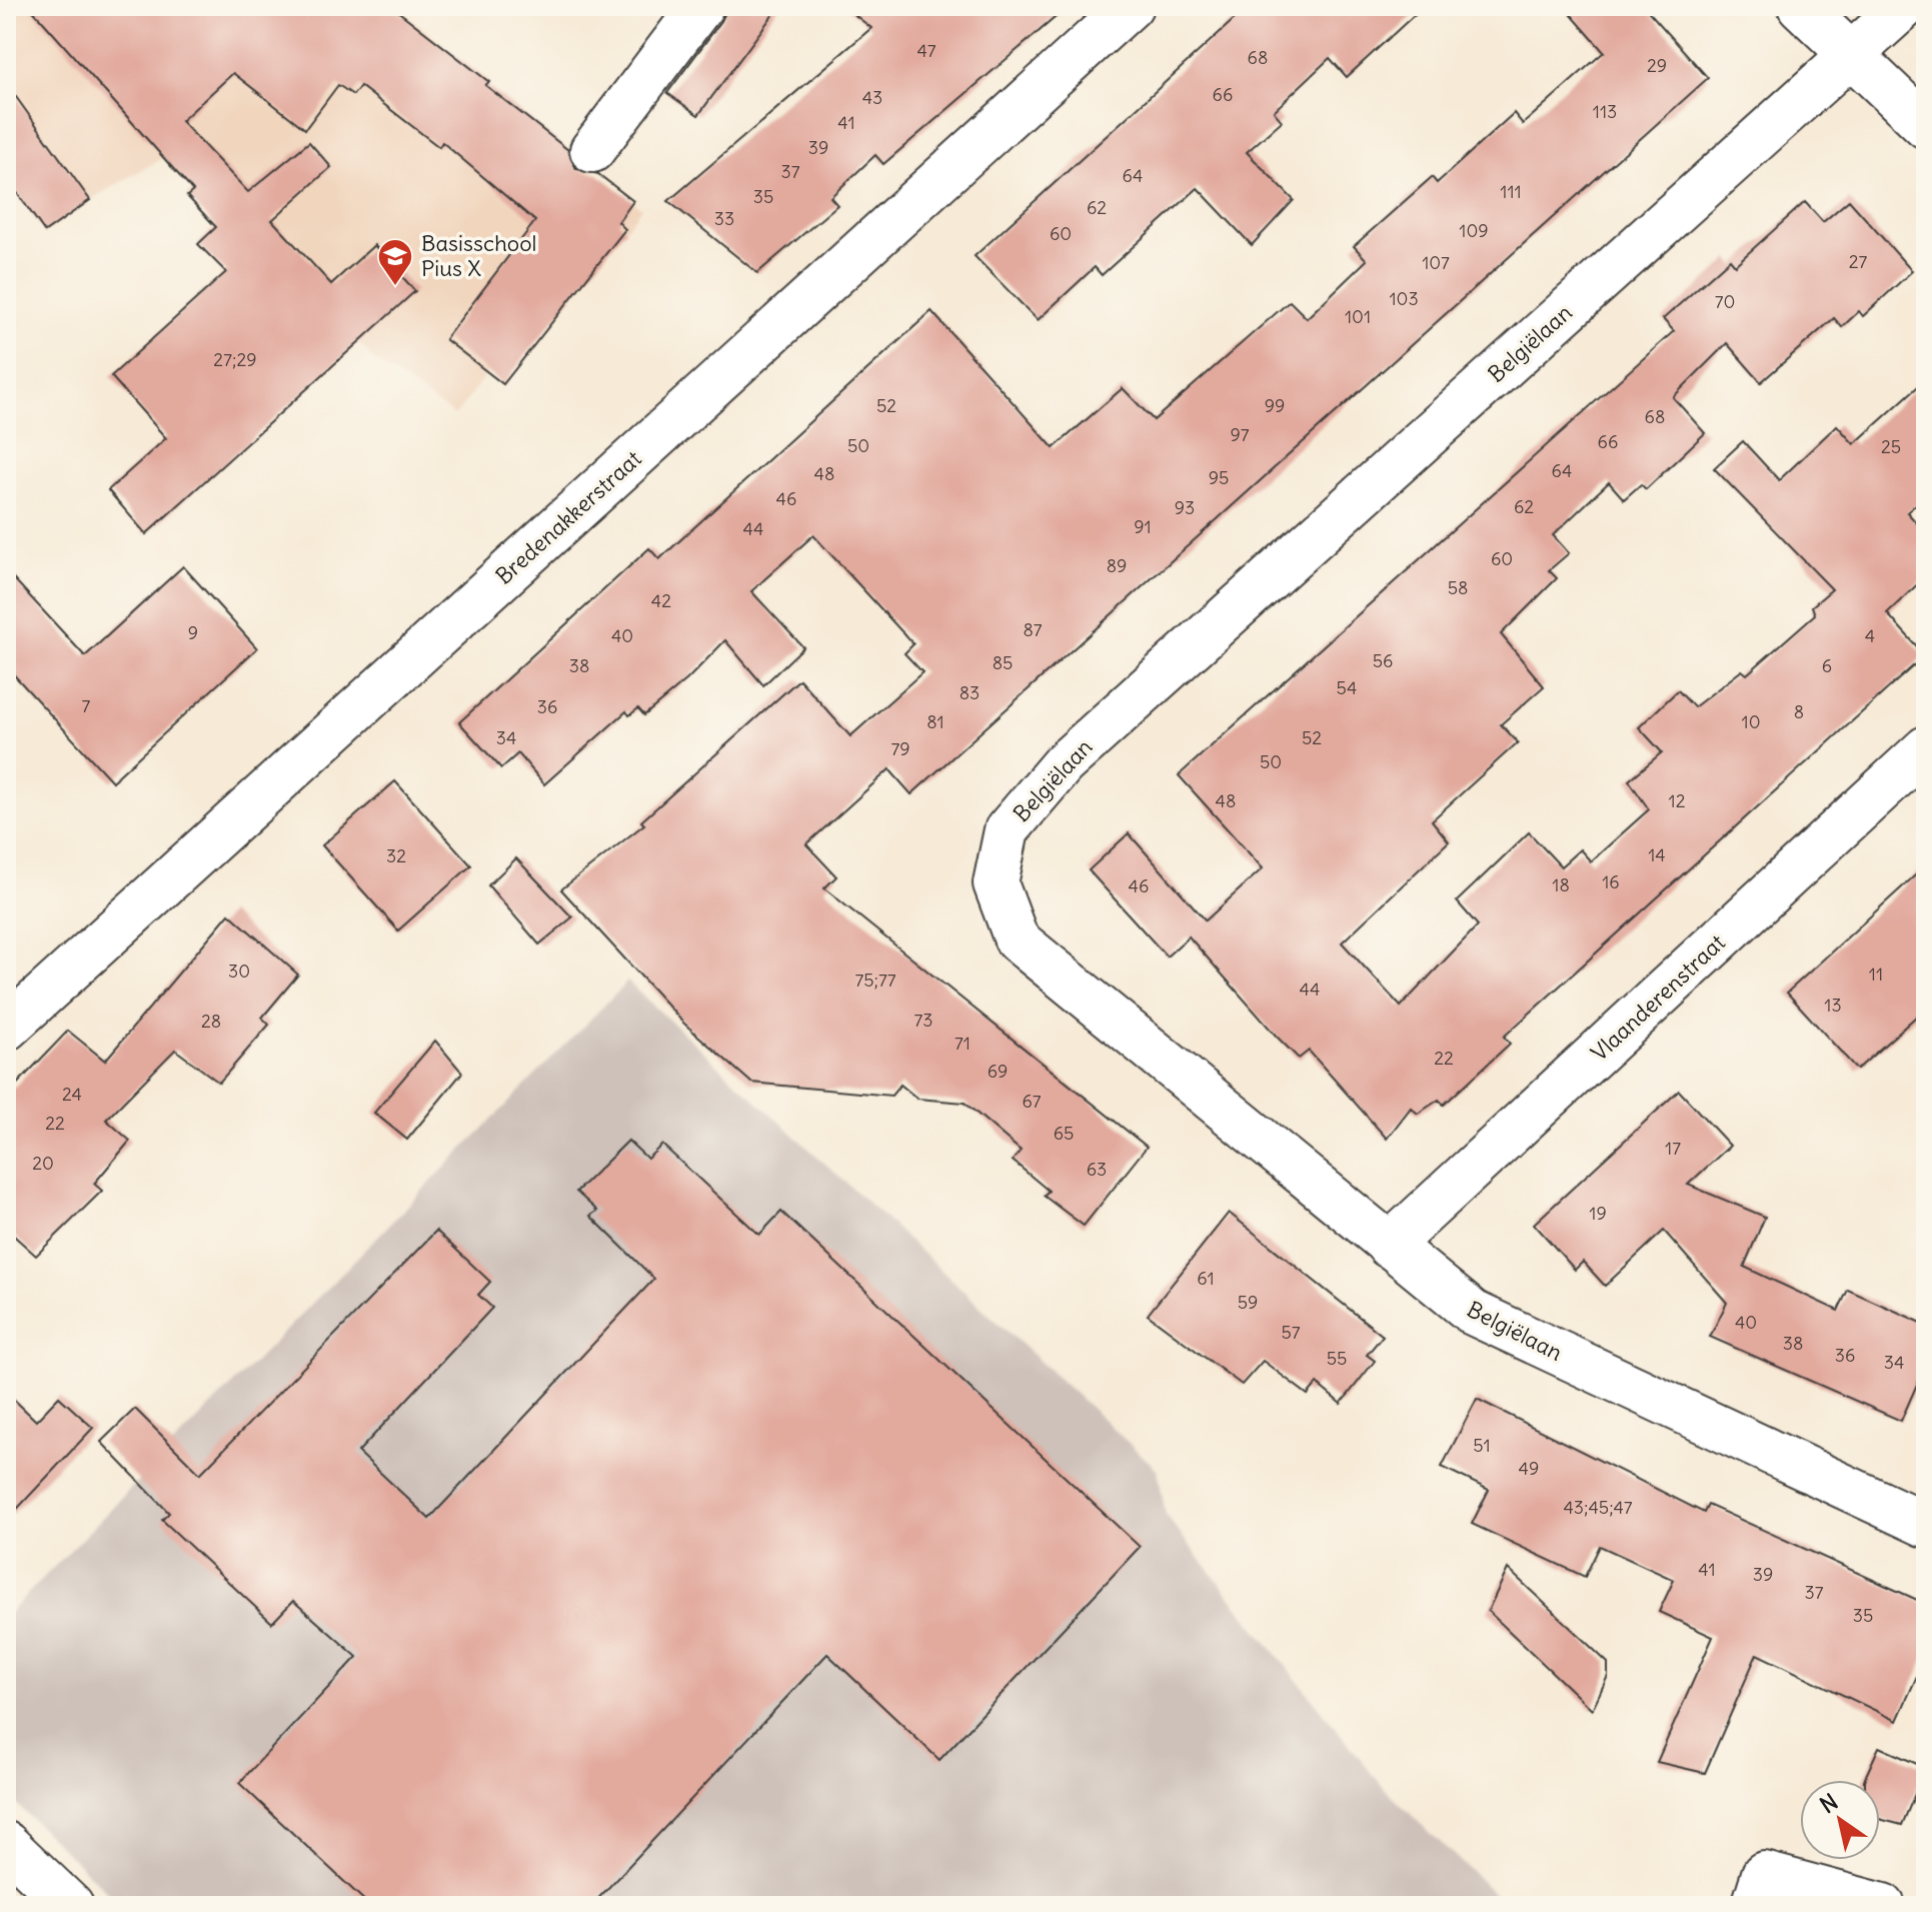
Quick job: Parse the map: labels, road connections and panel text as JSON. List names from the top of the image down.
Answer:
{
  "streets": {
    "street": ["Belgiëlaan", "Bredenakkerstraat", "Vlaanderenstraat"]
  },
  "crossings": [
    ["Belgiëlaan", "Vlaanderenstraat"]
  ],
  "places": {
    "school or university": ["Basisschool Pius X"]
  },
  "house_numbers": [
    "47",
    "68",
    "29",
    "66",
    "43",
    "113",
    "41",
    "39",
    "37",
    "64",
    "111",
    "35",
    "62",
    "33",
    "109",
    "60",
    "27",
    "107",
    "103",
    "70",
    "101",
    "27;29",
    "52",
    "99",
    "68",
    "97",
    "66",
    "50",
    "25",
    "64",
    "48",
    "95",
    "46",
    "62",
    "93",
    "91",
    "44",
    "60",
    "89",
    "58",
    "42",
    "87",
    "9",
    "40",
    "4",
    "56",
    "85",
    "38",
    "6",
    "54",
    "83",
    "7",
    "36",
    "8",
    "81",
    "10",
    "34",
    "52",
    "79",
    "50",
    "48",
    "12",
    "14",
    "32",
    "16",
    "18",
    "46",
    "30",
    "11",
    "75;77",
    "44",
    "13",
    "73",
    "28",
    "71",
    "22",
    "69",
    "24",
    "67",
    "22",
    "65",
    "17",
    "20",
    "63",
    "19",
    "61",
    "59",
    "40",
    "57",
    "38",
    "36",
    "55",
    "34",
    "51",
    "49",
    "43;45;47",
    "41",
    "39",
    "37",
    "35"
  ],
  "north": "top left"
}
